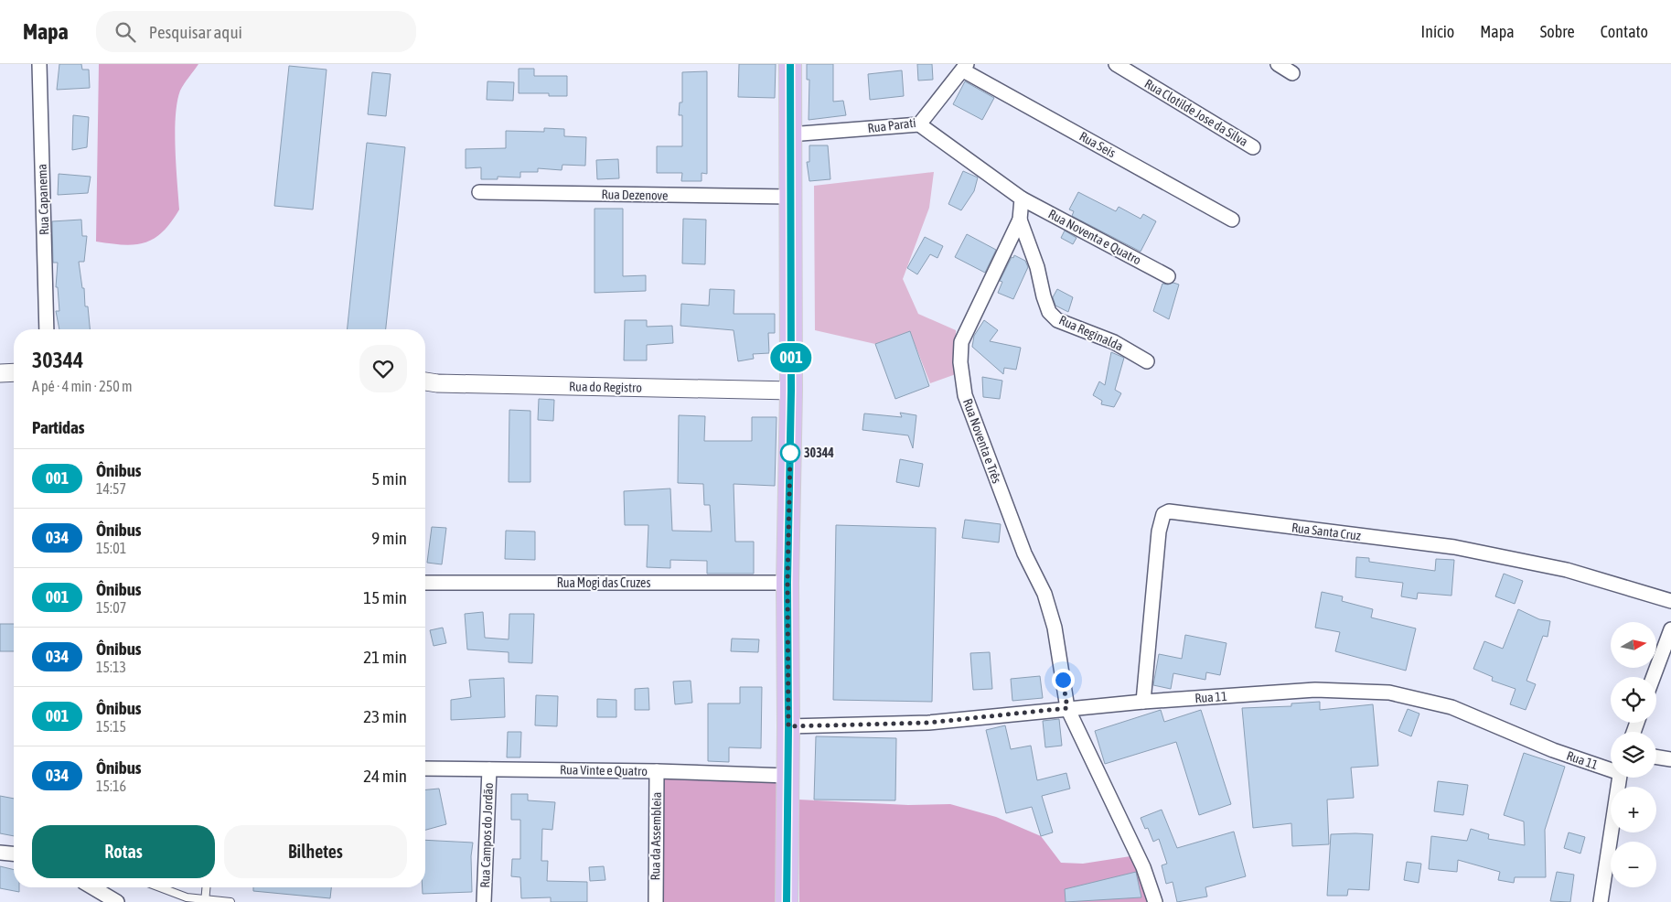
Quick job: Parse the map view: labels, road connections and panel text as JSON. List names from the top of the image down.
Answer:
{
  "streets": {
    "street": [
      "Rua Clotilde Jose da Silva",
      "Rua Parati",
      "Rua Seis",
      "Rua Dezenove",
      "Rua Capanema",
      "Rua Noventa e Quatro",
      "Rua Reginalda",
      "Rua do Registro",
      "Rua Noventa e Três",
      "Rua Santa Cruz",
      "Rua Mogi das Cruzes",
      "Rua 11",
      "Rua Vinte e Quatro",
      "Rua Campos do Jordão",
      "Rua da Assembleia"
    ]
  },
  "crossings": [
    ["Rua Parati", "Rua Seis"],
    ["Rua Noventa e Quatro", "Rua Noventa e Três"],
    ["Rua Reginalda", "Rua Noventa e Três"],
    ["Rua Noventa e Três", "Rua 11"],
    ["Rua Santa Cruz", "Rua 11"],
    ["Rua Vinte e Quatro", "Rua Campos do Jordão"],
    ["Rua Vinte e Quatro", "Rua da Assembleia"]
  ],
  "places": ["30344"],
  "lines": ["bus line 001"],
  "north": "right",
  "page": {
    "header": "Mapa",
    "search": "Pesquisar aqui",
    "nav": [
      "Início",
      "Mapa",
      "Sobre",
      "Contato"
    ],
    "on_map": "001",
    "heading": [
      ["30344", "A pé · 4 min · 250 m"],
      "Partidas"
    ],
    "list": [
      {
        "mark": "001",
        "name": "Ônibus",
        "note": "14:57",
        "value": "5 min"
      },
      {
        "mark": "034",
        "name": "Ônibus",
        "note": "15:01",
        "value": "9 min"
      },
      {
        "mark": "001",
        "name": "Ônibus",
        "note": "15:07",
        "value": "15 min"
      },
      {
        "mark": "034",
        "name": "Ônibus",
        "note": "15:13",
        "value": "21 min"
      },
      {
        "mark": "001",
        "name": "Ônibus",
        "note": "15:15",
        "value": "23 min"
      },
      {
        "mark": "034",
        "name": "Ônibus",
        "note": "15:16",
        "value": "24 min"
      }
    ],
    "map_buttons": ["+", "−"],
    "buttons": ["Rotas", "Bilhetes"]
  }
}
